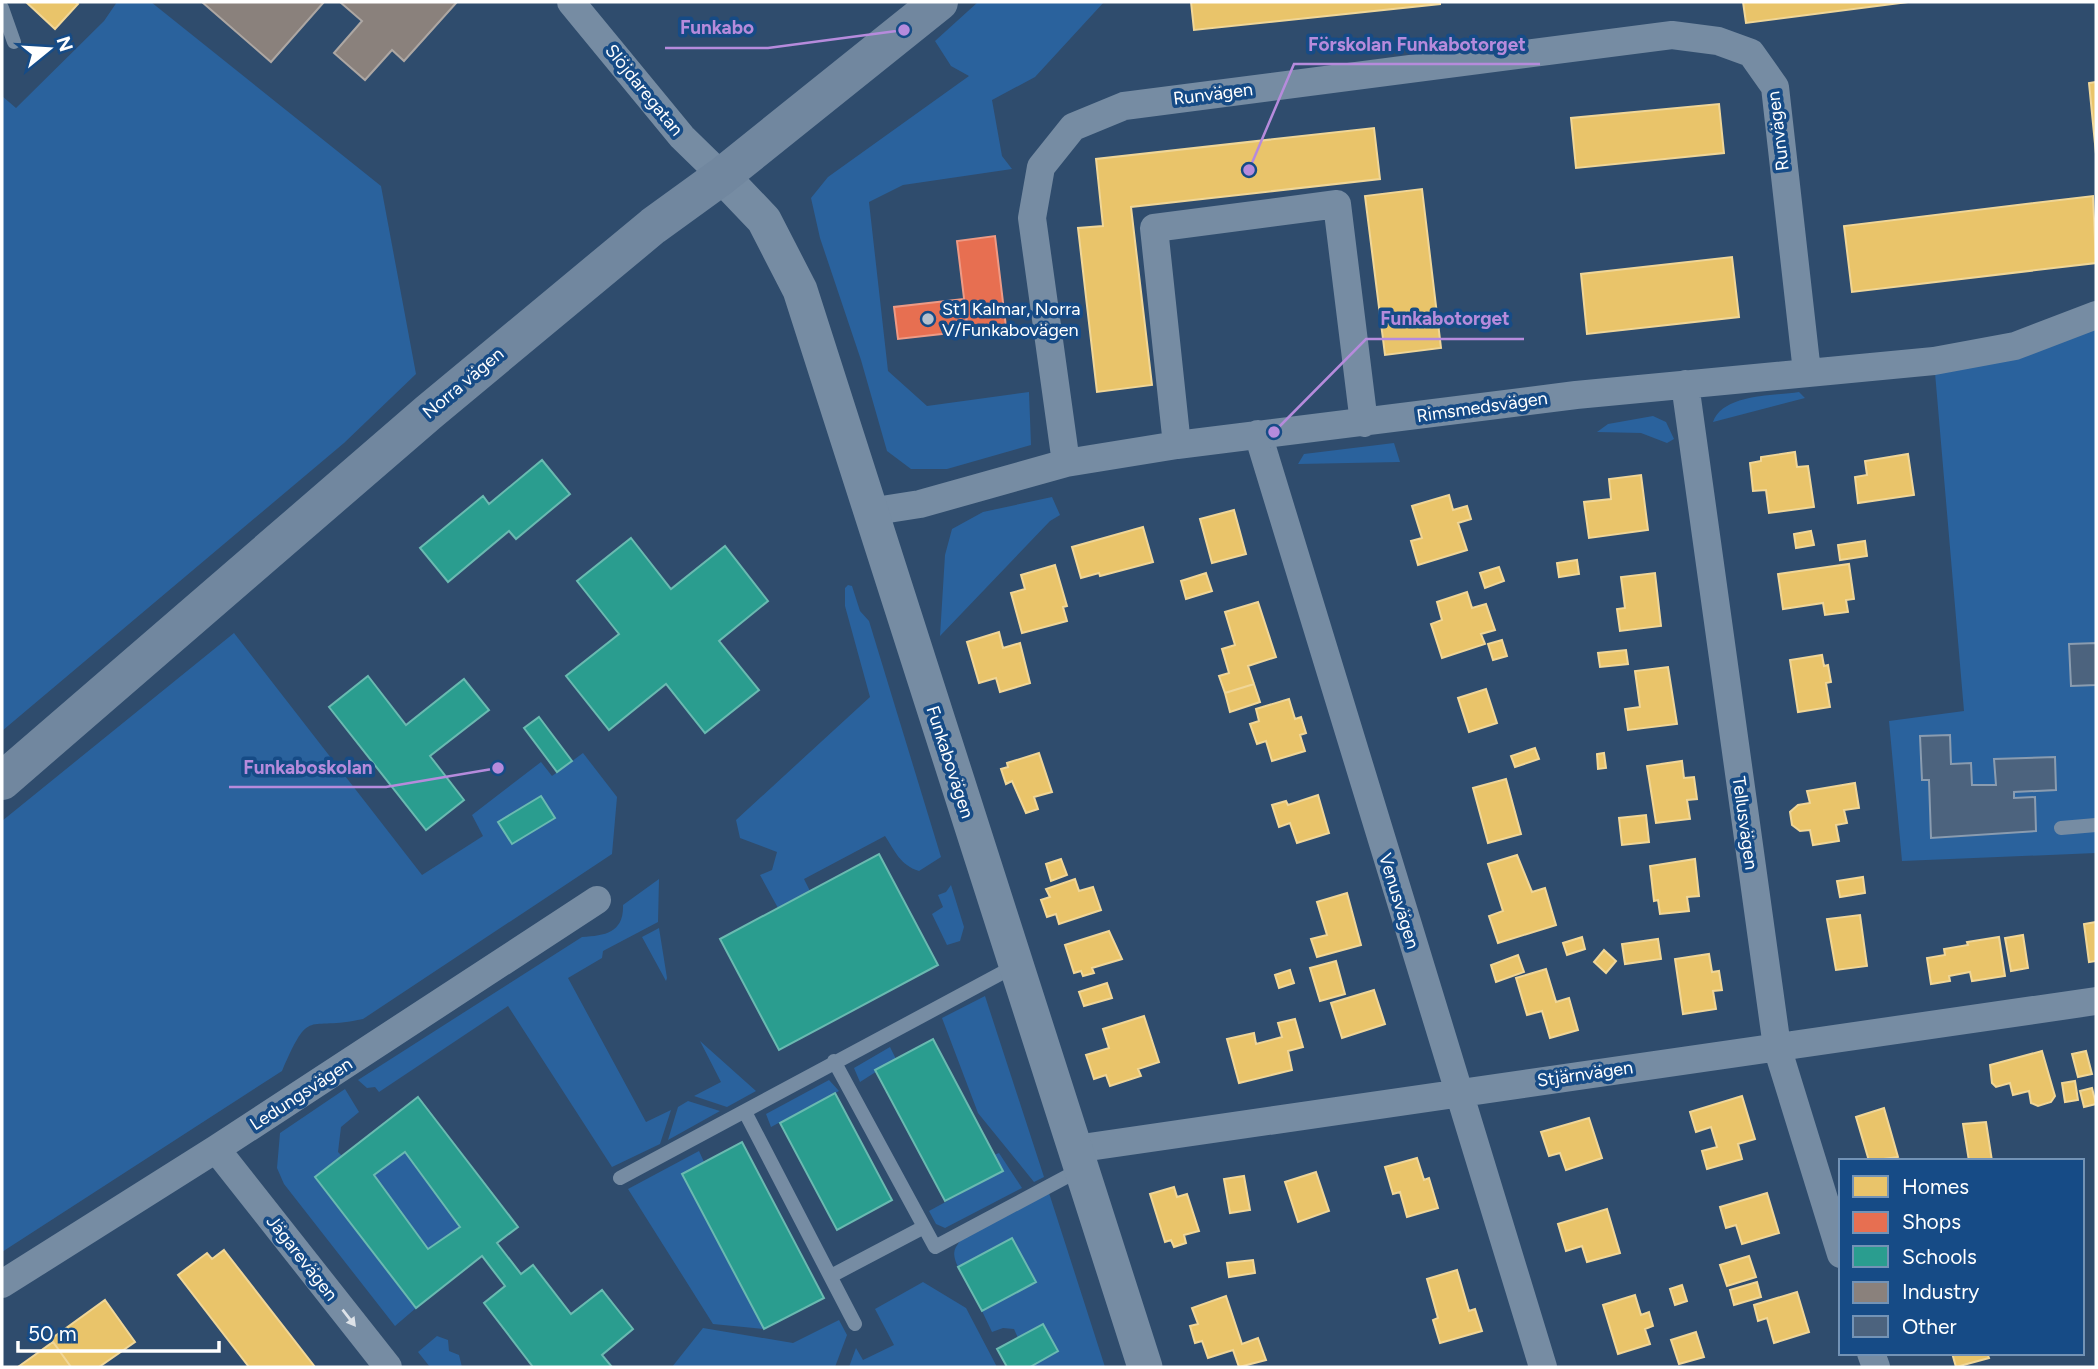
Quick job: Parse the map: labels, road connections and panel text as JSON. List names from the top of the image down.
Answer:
{
  "streets": {
    "main road": ["Norra vägen"],
    "street": [
      "Slöjdaregatan",
      "Runvägen",
      "Rimsmedsvägen",
      "Funkabovägen",
      "Tellusvägen",
      "Venusvägen",
      "Stjärnvägen",
      "Ledungsvägen",
      "Jägarevägen"
    ]
  },
  "crossings": [
    ["Slöjdaregatan", "Norra vägen"],
    ["Slöjdaregatan", "Funkabovägen"],
    ["Runvägen", "Rimsmedsvägen"],
    ["Norra vägen", "Funkabovägen"],
    ["Rimsmedsvägen", "Funkabovägen"],
    ["Rimsmedsvägen", "Tellusvägen"],
    ["Rimsmedsvägen", "Venusvägen"],
    ["Funkabovägen", "Stjärnvägen"],
    ["Tellusvägen", "Stjärnvägen"],
    ["Venusvägen", "Stjärnvägen"],
    ["Ledungsvägen", "Jägarevägen"]
  ],
  "one_way": ["Jägarevägen"],
  "places": [
    "Funkabo",
    "Förskolan Funkabotorget",
    "St1 Kalmar, Norra V/Funkabovägen",
    "Funkabotorget",
    "Funkaboskolan"
  ],
  "legend": [
    "Homes",
    "Shops",
    "Schools",
    "Industry",
    "Other"
  ],
  "scale_bar": "50 m",
  "north": "right"
}
